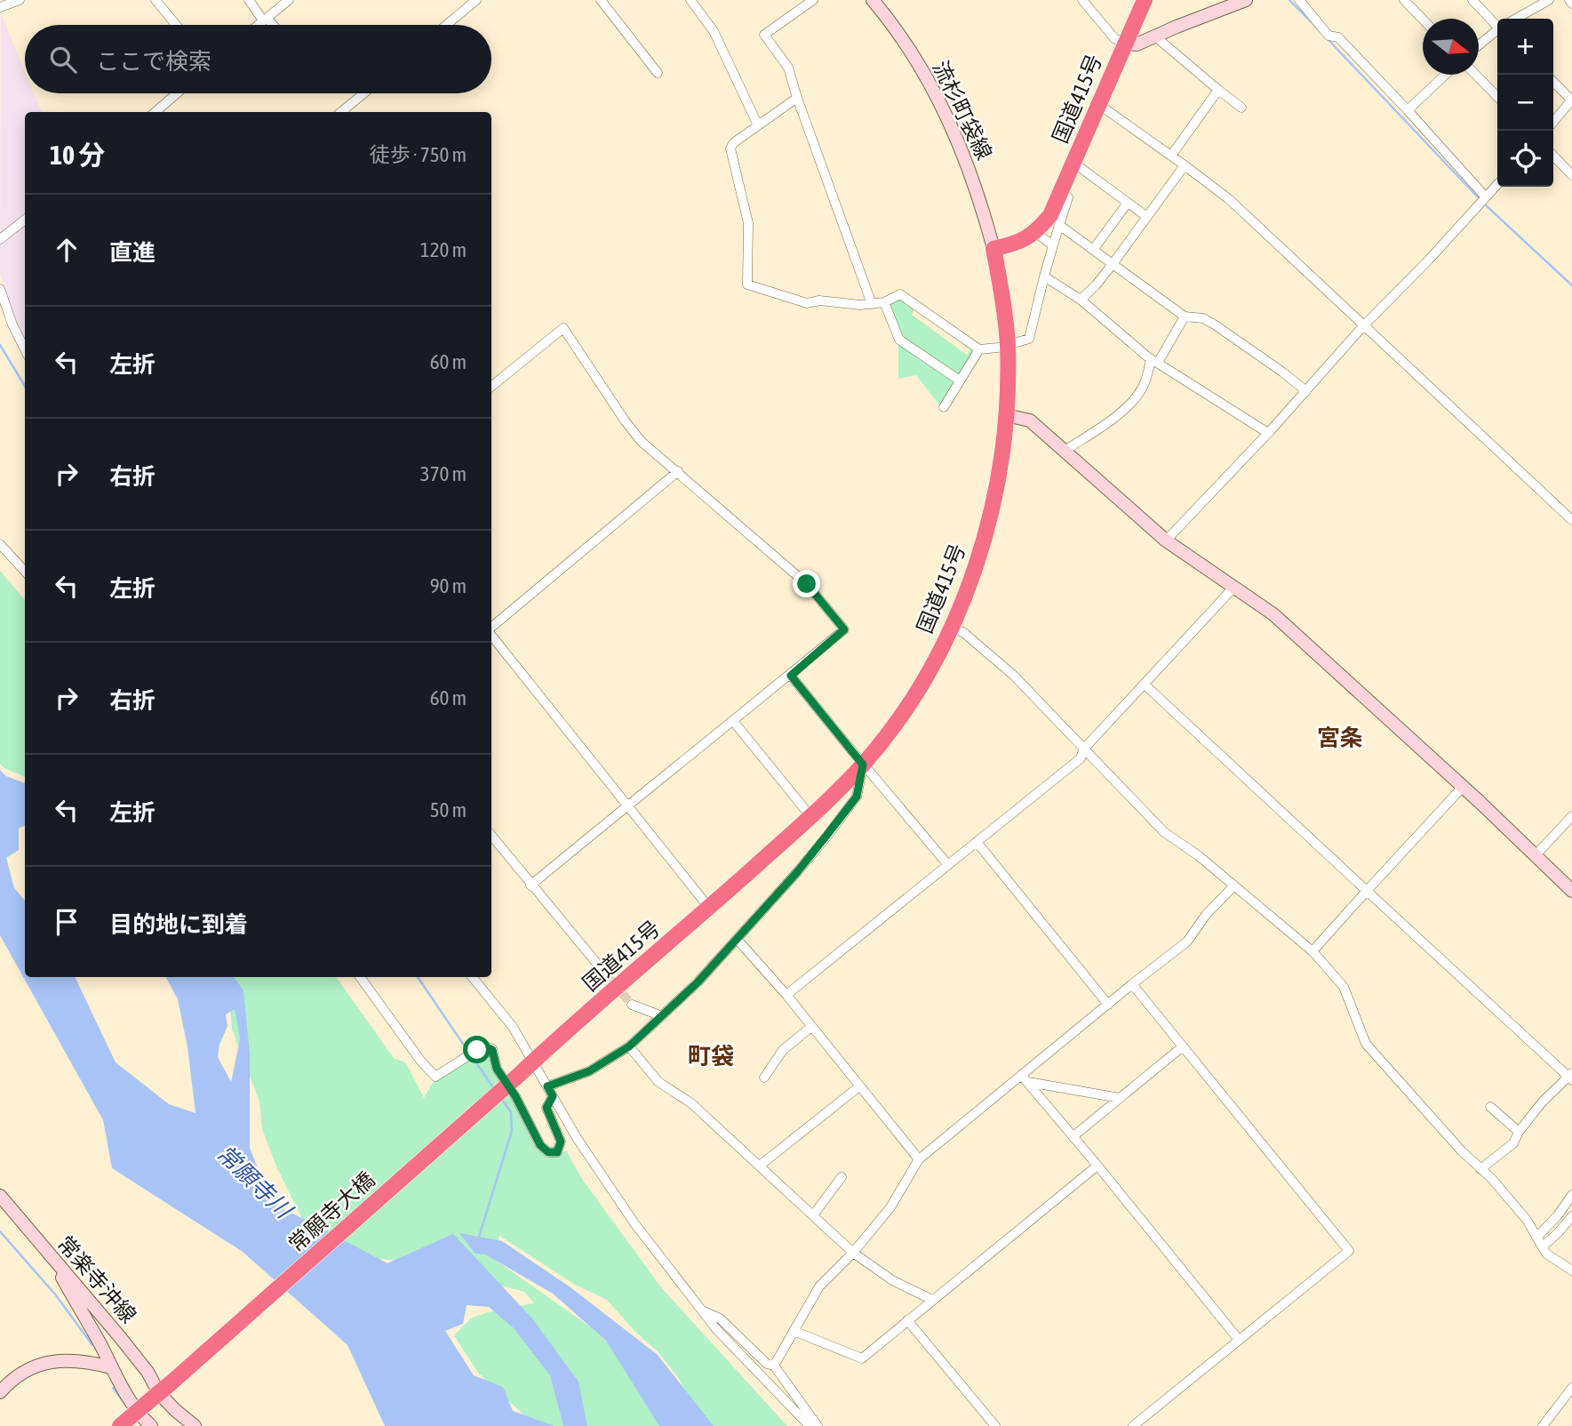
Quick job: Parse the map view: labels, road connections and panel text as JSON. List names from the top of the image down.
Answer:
{
  "streets": {
    "highway": ["国道415号", "常願寺大橋"],
    "main road": ["流杉町袋線", "常楽寺沖線"]
  },
  "crossings": [
    ["国道415号", "流杉町袋線"],
    ["国道415号", "常願寺大橋"],
    ["常願寺大橋", "常楽寺沖線"]
  ],
  "districts": ["宮条", "町袋"],
  "water": ["常願寺川"],
  "north": "right",
  "page": {
    "map_buttons": ["+", "−"],
    "search": "ここで検索",
    "heading": ["10 分", "徒歩 · 750 m"],
    "list": [
      ["直進", "120 m"],
      ["左折", "60 m"],
      ["右折", "370 m"],
      ["左折", "90 m"],
      ["右折", "60 m"],
      ["左折", "50 m"],
      "目的地に到着"
    ]
  }
}
